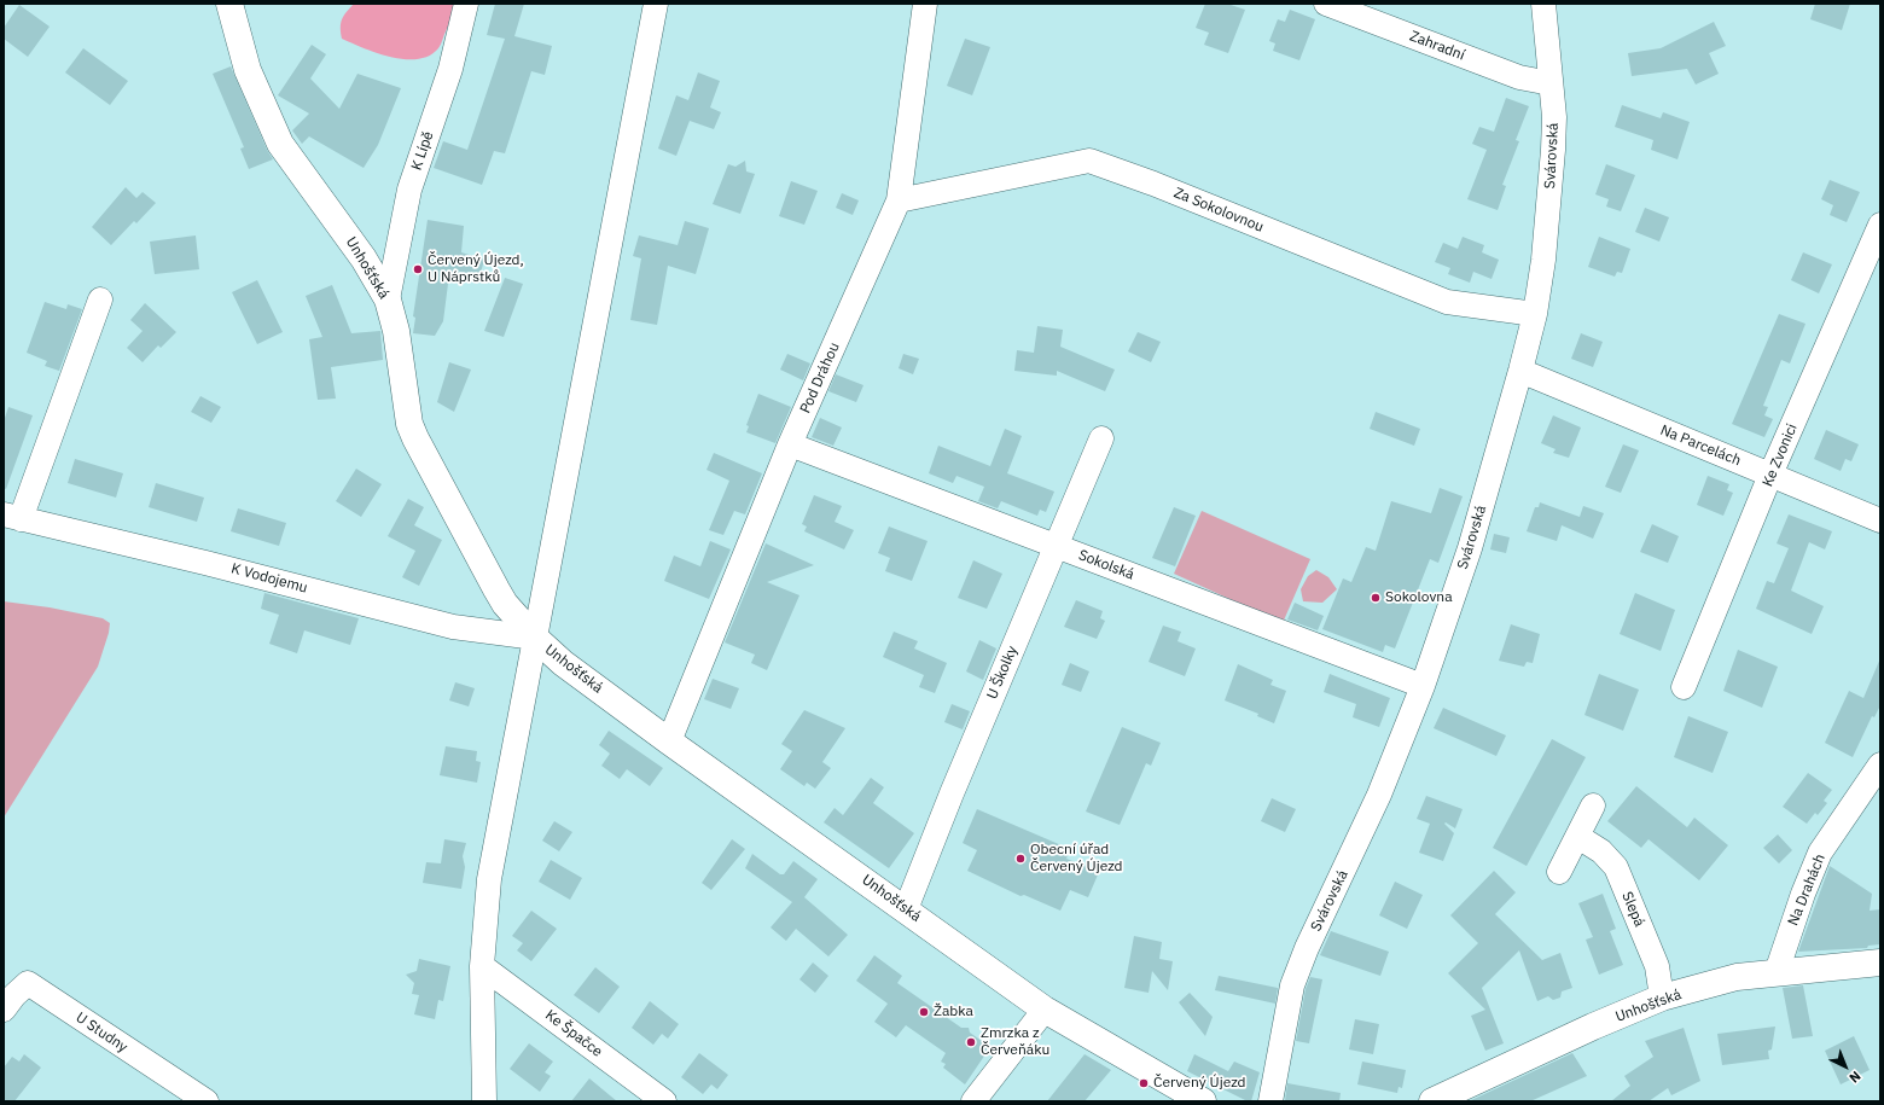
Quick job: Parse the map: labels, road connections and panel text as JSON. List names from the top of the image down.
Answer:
{
  "streets": {
    "main road": ["Unhošťská"],
    "street": [
      "Zahradní",
      "K Lípě",
      "Svárovská",
      "Za Sokolovnou",
      "Pod Dráhou",
      "Na Parcelách",
      "Ke Zvonici",
      "Sokolská",
      "K Vodojemu",
      "U Školky",
      "Na Drahách",
      "Slepá",
      "U Studny",
      "Ke Špačce"
    ]
  },
  "crossings": [
    ["Zahradní", "Svárovská"],
    ["K Lípě", "Unhošťská"],
    ["Svárovská", "Za Sokolovnou"],
    ["Svárovská", "Na Parcelách"],
    ["Svárovská", "Sokolská"],
    ["Za Sokolovnou", "Pod Dráhou"],
    ["Unhošťská", "Pod Dráhou"],
    ["Unhošťská", "K Vodojemu"],
    ["Unhošťská", "U Školky"],
    ["Unhošťská", "Na Drahách"],
    ["Unhošťská", "Slepá"],
    ["Pod Dráhou", "Sokolská"],
    ["Na Parcelách", "Ke Zvonici"],
    ["Sokolská", "U Školky"]
  ],
  "places": [
    "Červený Újezd, U Náprstků",
    "Sokolovna",
    "Obecní úřad Červený Újezd",
    "Žabka",
    "Zmrzka z Červeňáku",
    "Červený Újezd"
  ],
  "north": "bottom right"
}
